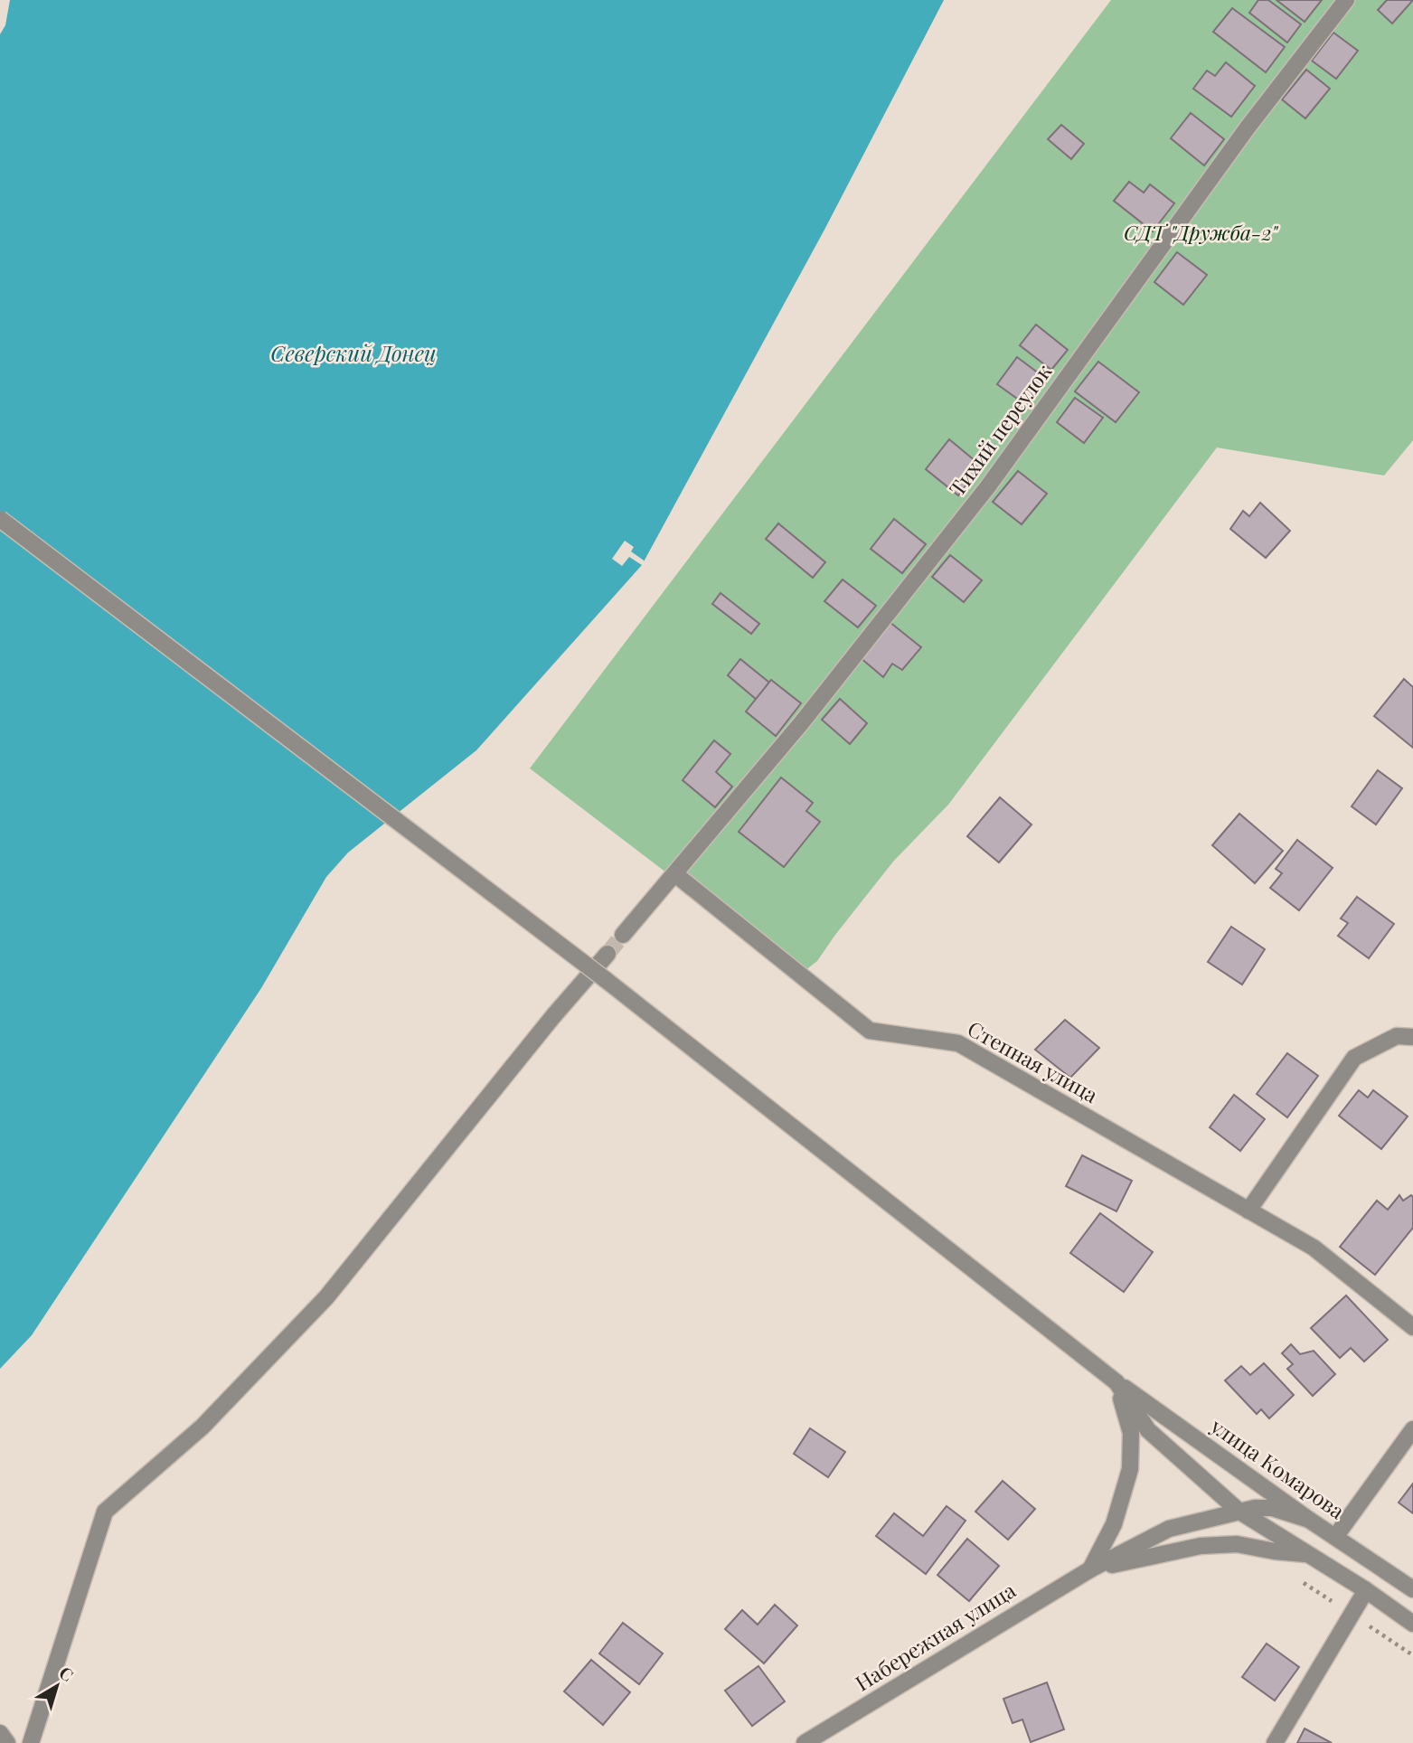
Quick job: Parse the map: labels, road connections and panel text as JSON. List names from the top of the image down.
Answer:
{
  "streets": {
    "street": [
      "Тихий переулок",
      "Степная улица",
      "улица Комарова",
      "Набережная улица"
    ]
  },
  "crossings": [
    ["Тихий переулок", "Степная улица"],
    ["улица Комарова", "Набережная улица"]
  ],
  "water": ["Северский Донец"],
  "parks": ["СДТ \"Дружба-2\""],
  "north": "top right"
}
